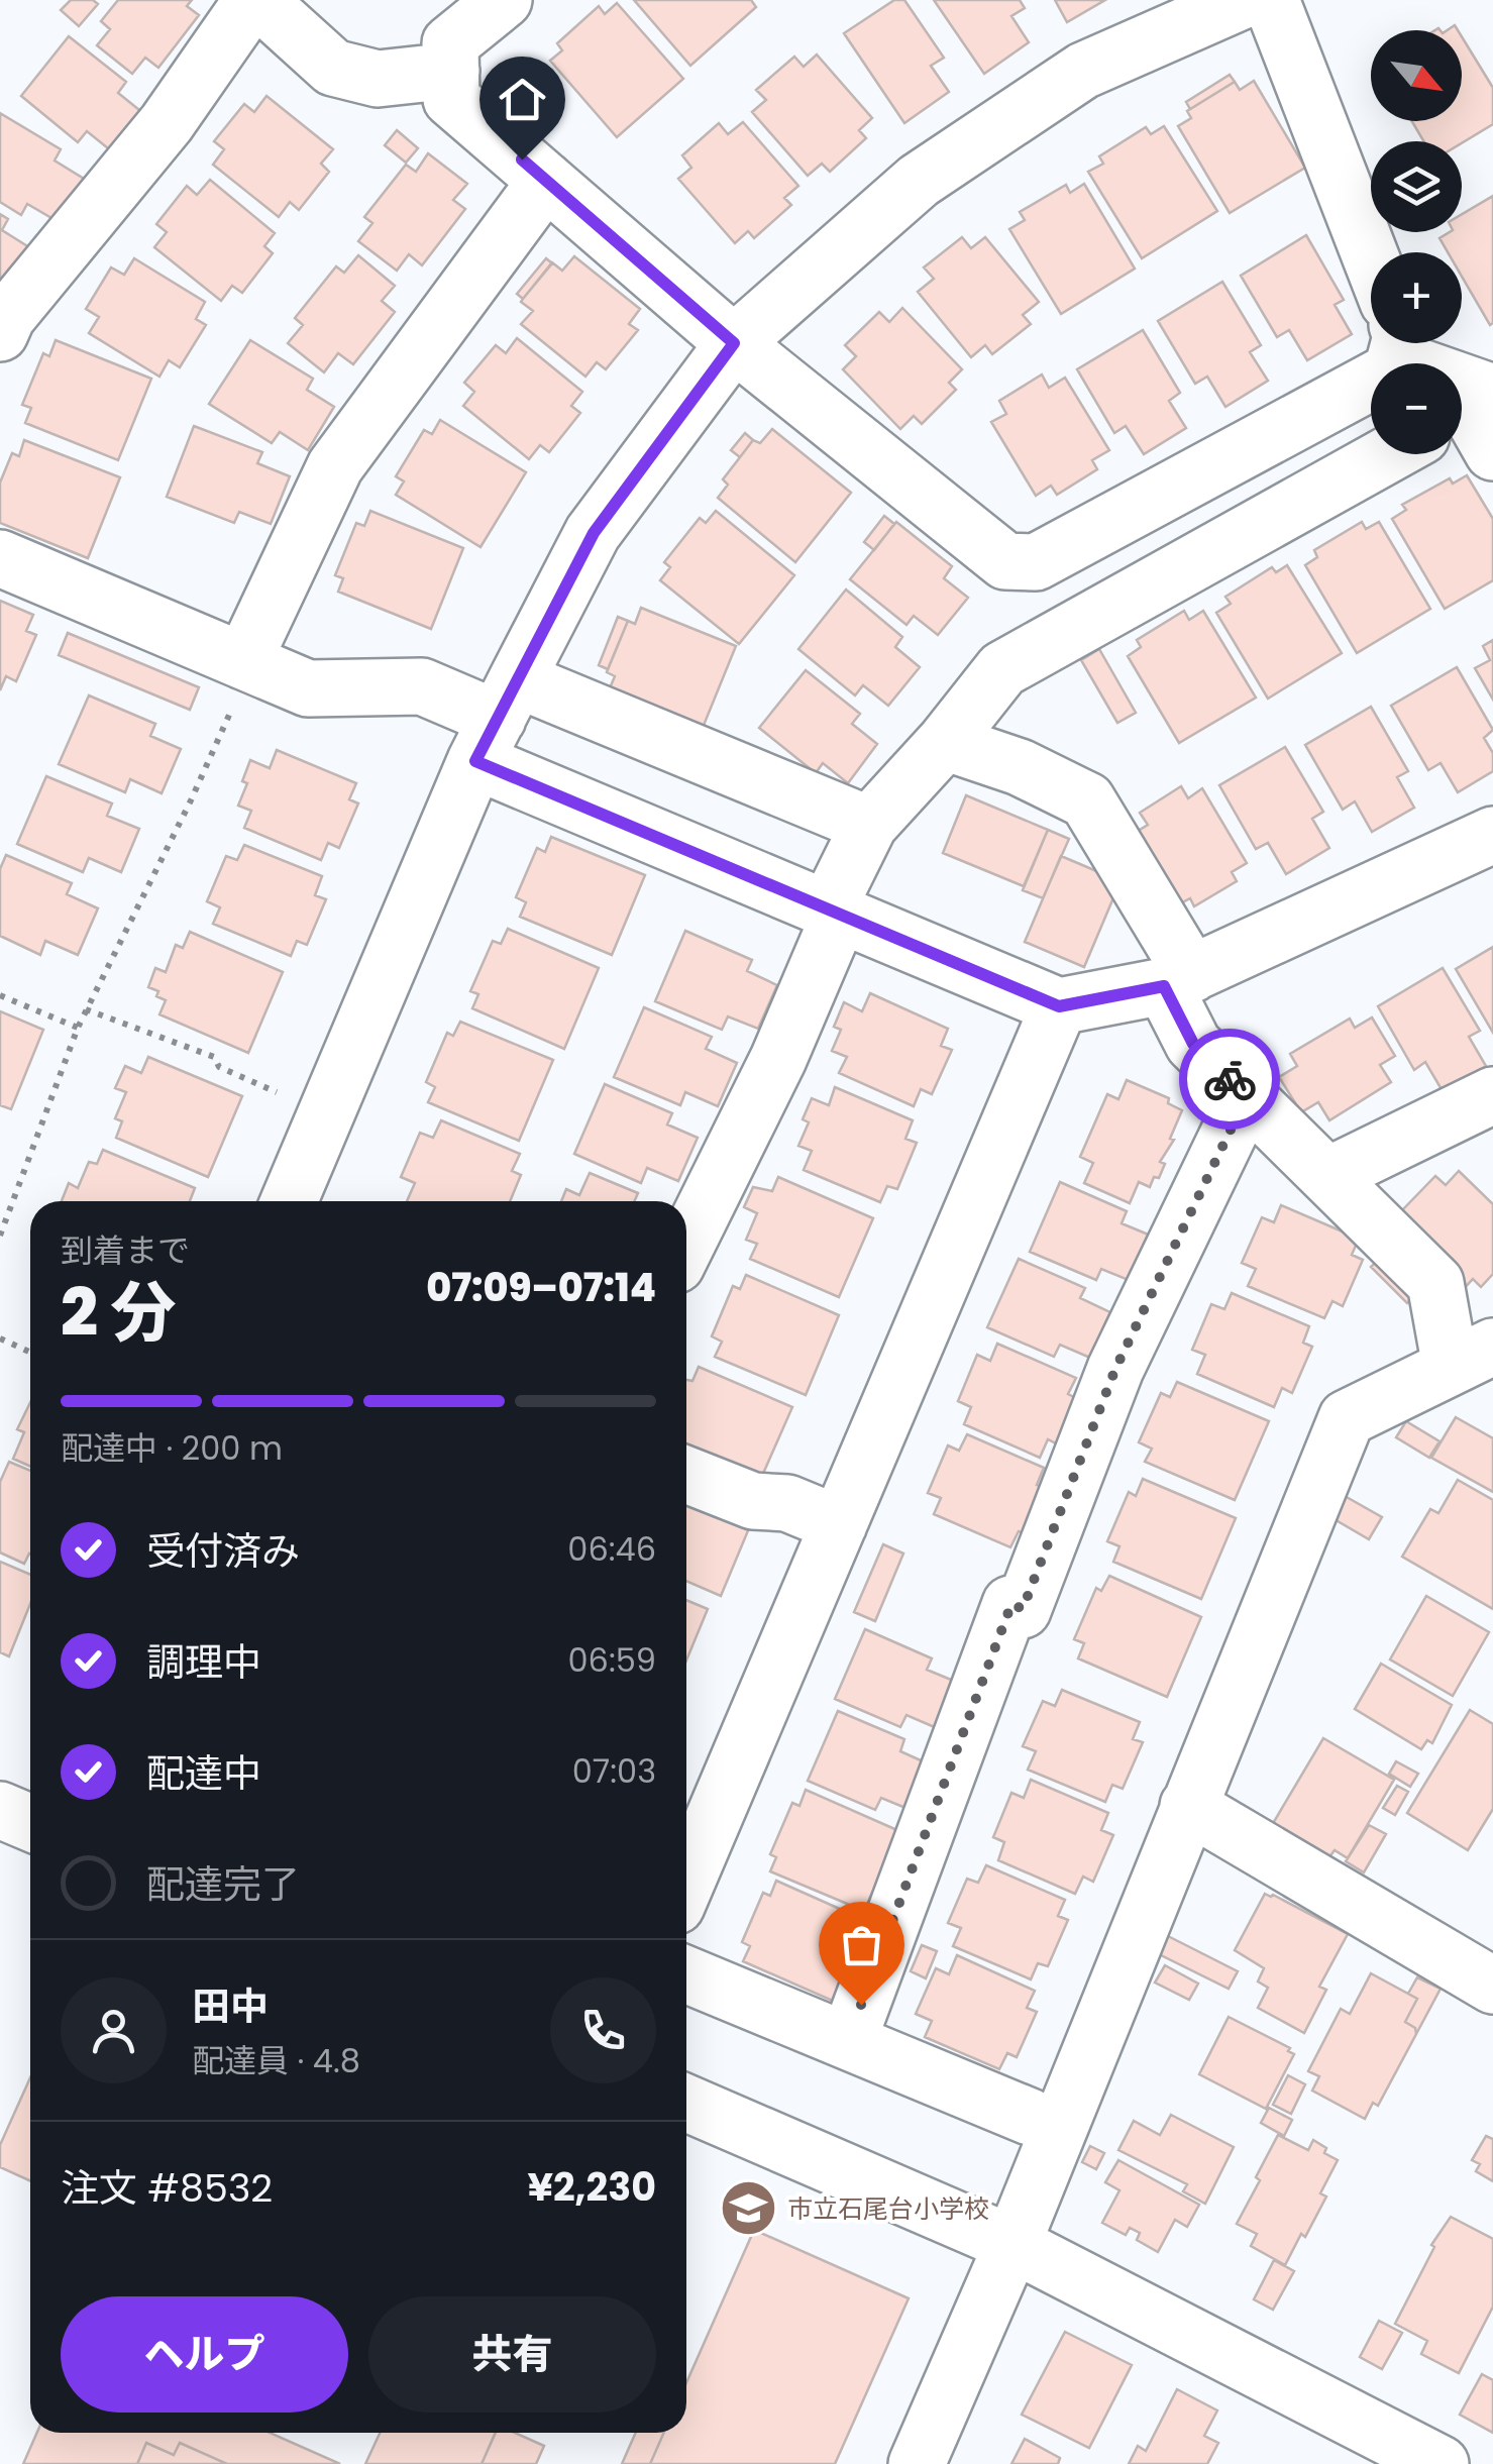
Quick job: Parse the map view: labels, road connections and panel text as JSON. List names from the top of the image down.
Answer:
{
  "places": {
    "school or university": ["市立石尾台小学校"]
  },
  "north": "bottom right",
  "page": {
    "map_buttons": ["+", "−"],
    "heading": ["2 分", "到着まで", "07:09–07:14"],
    "panel": [
      "田中",
      "配達員 · 4.8",
      "注文 #8532",
      "¥2,230"
    ],
    "bar": "配達中 · 200 m",
    "list": [
      ["受付済み", "06:46"],
      ["調理中", "06:59"],
      ["配達中", "07:03"],
      "配達完了"
    ],
    "buttons": ["ヘルプ", "共有"]
  }
}
